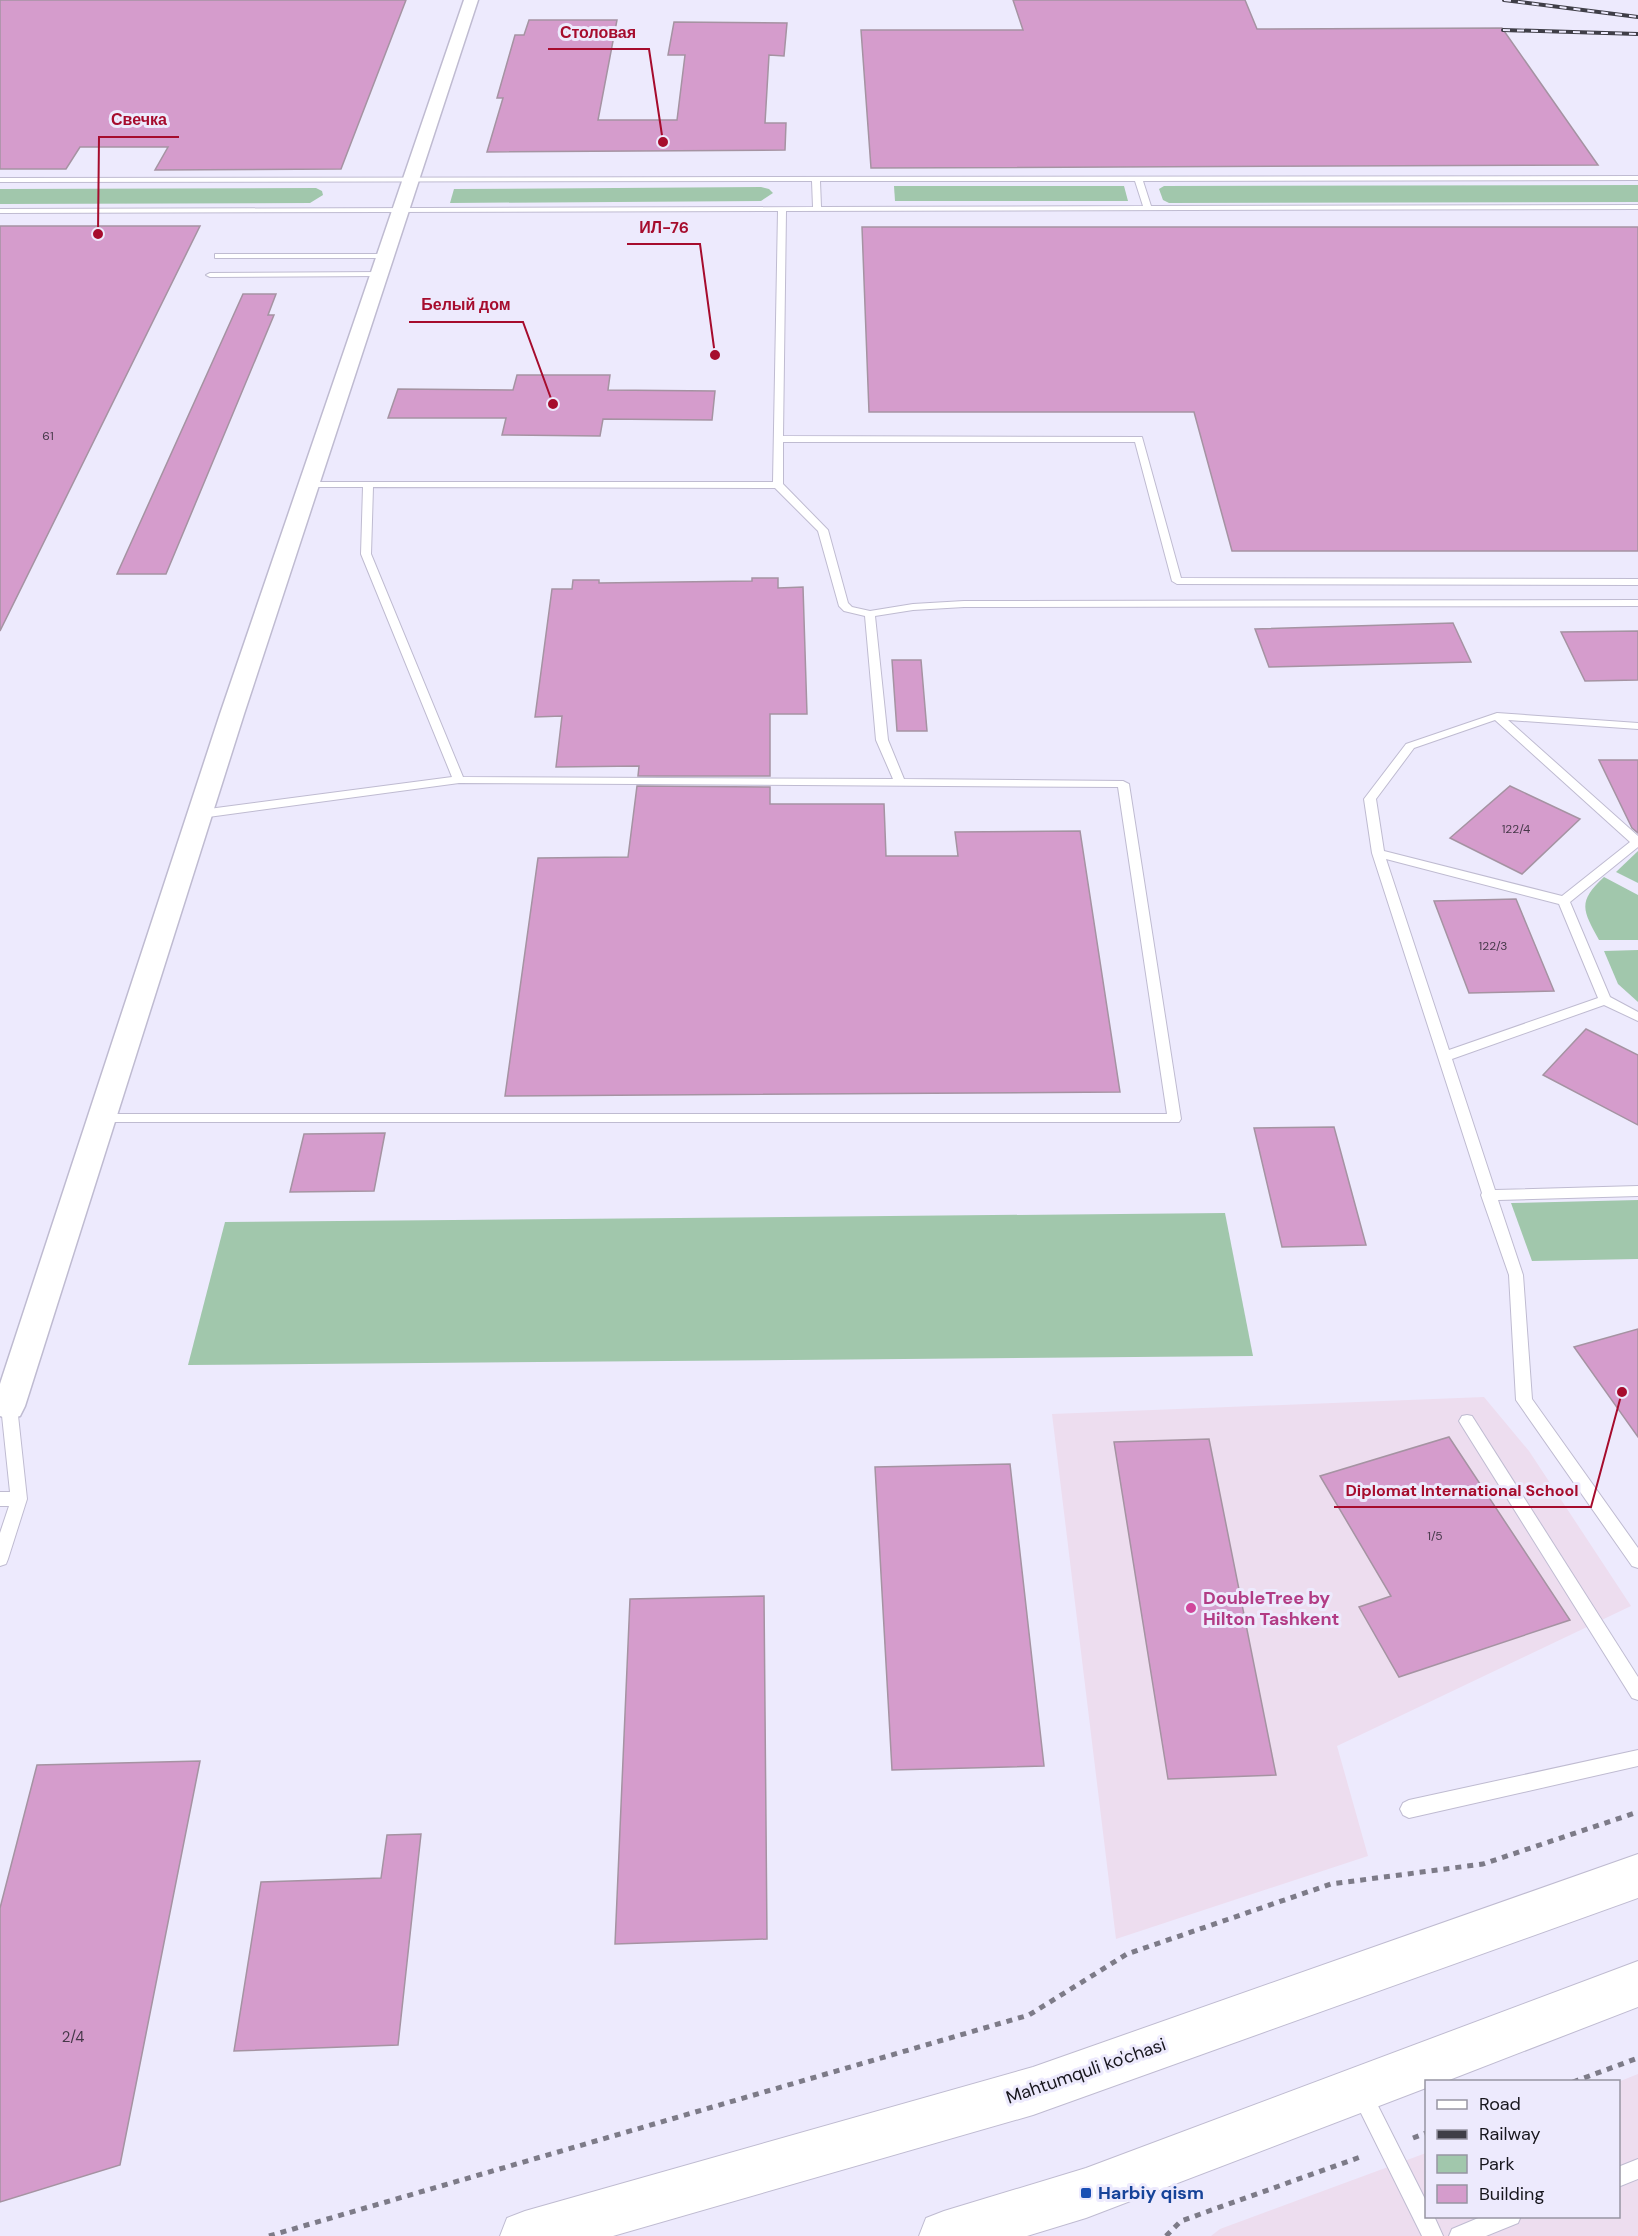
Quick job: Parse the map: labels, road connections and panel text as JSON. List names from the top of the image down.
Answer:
{
  "streets": {
    "main road": ["Mahtumquli ko'chasi"]
  },
  "places": {
    "other": [
      "Столовая",
      "Свечка",
      "ИЛ-76",
      "Белый дом",
      "Diplomat International School",
      "DoubleTree by Hilton Tashkent"
    ],
    "transit": ["Harbiy qism"]
  },
  "house_numbers": [
    "61",
    "122/4",
    "122/3",
    "1/5",
    "2/4"
  ],
  "legend": [
    "Road",
    "Railway",
    "Park",
    "Building"
  ]
}
